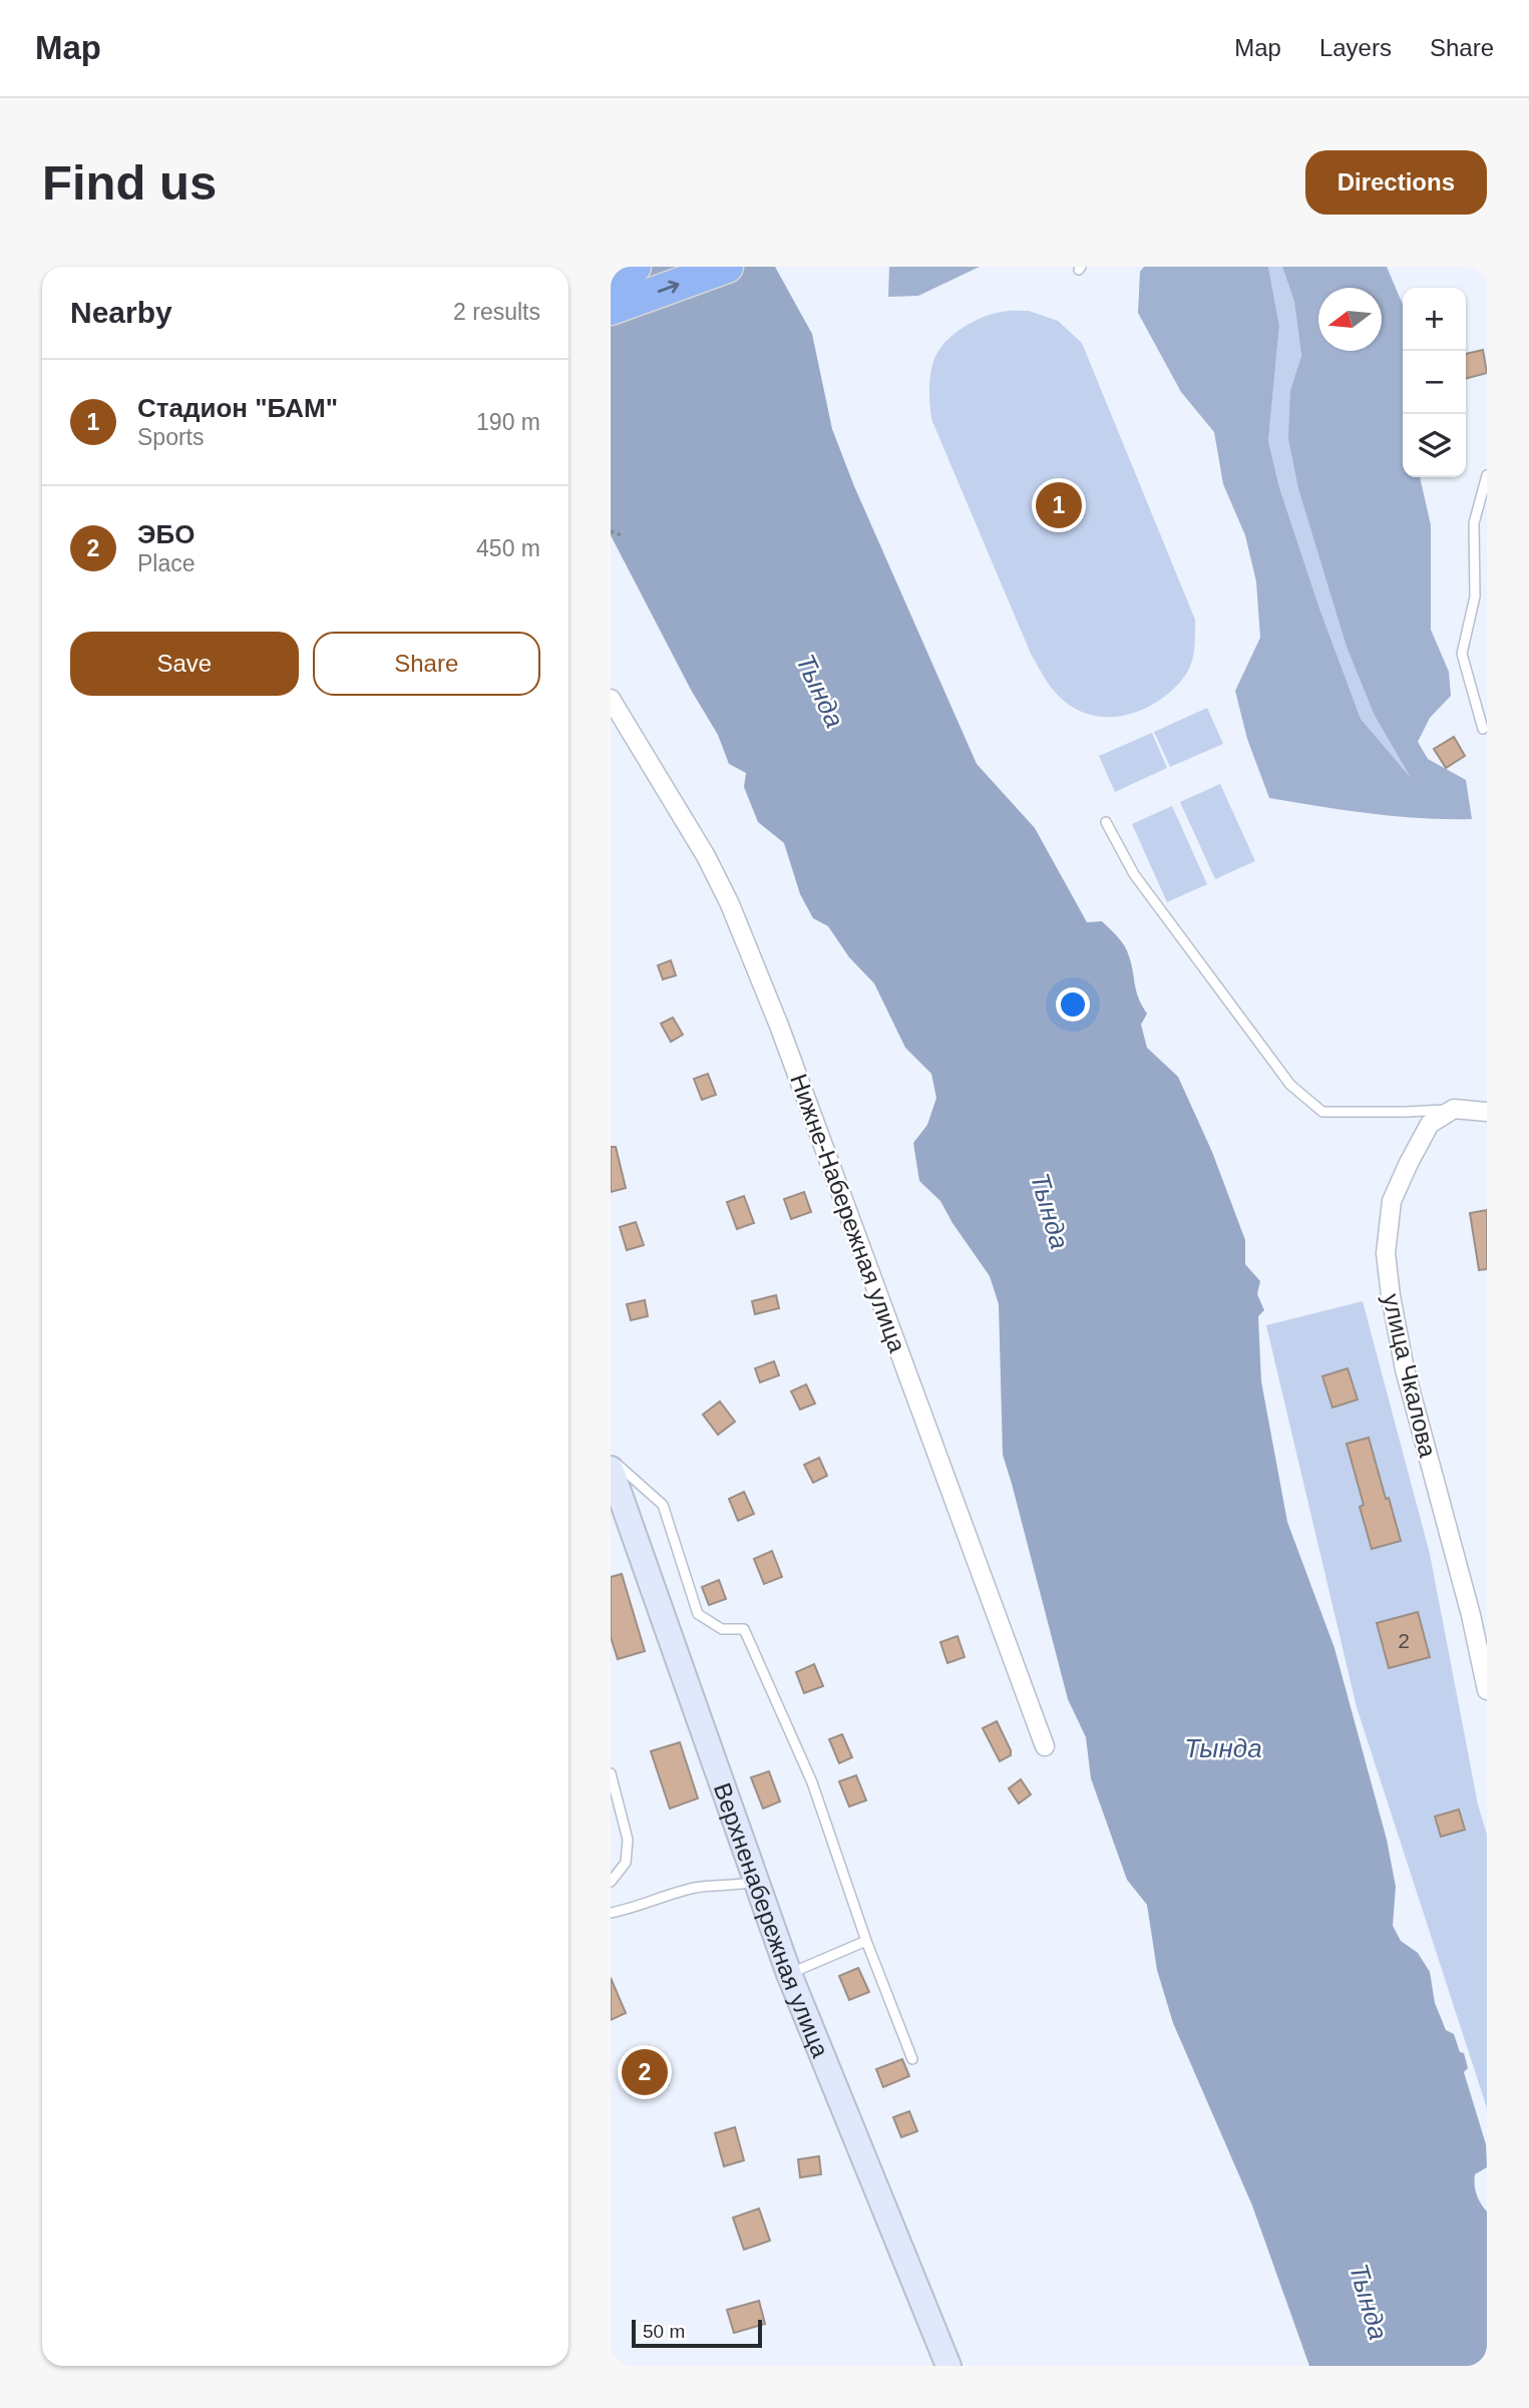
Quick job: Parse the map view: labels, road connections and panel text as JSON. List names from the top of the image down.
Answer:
{
  "streets": {
    "street": ["Нижне-Набережная улица", "улица Чкалова", "Верхненабережная улица"]
  },
  "water": ["Тында"],
  "house_numbers": ["2"],
  "scale_bar": "50 m",
  "north": "left",
  "page": {
    "header": "Map",
    "nav": ["Map", "Layers", "Share"],
    "buttons": [
      "Directions",
      ["Save", "Share"]
    ],
    "title": "Find us",
    "heading": ["Nearby", "2 results"],
    "map_buttons": ["+", "−"],
    "list": [
      {
        "mark": "1",
        "name": "Стадион \"БАМ\"",
        "note": "Sports",
        "value": "190 m"
      },
      {
        "mark": "2",
        "name": "ЭБО",
        "note": "Place",
        "value": "450 m"
      }
    ],
    "pins": ["1", "2"],
    "scale": "50 m"
  }
}
